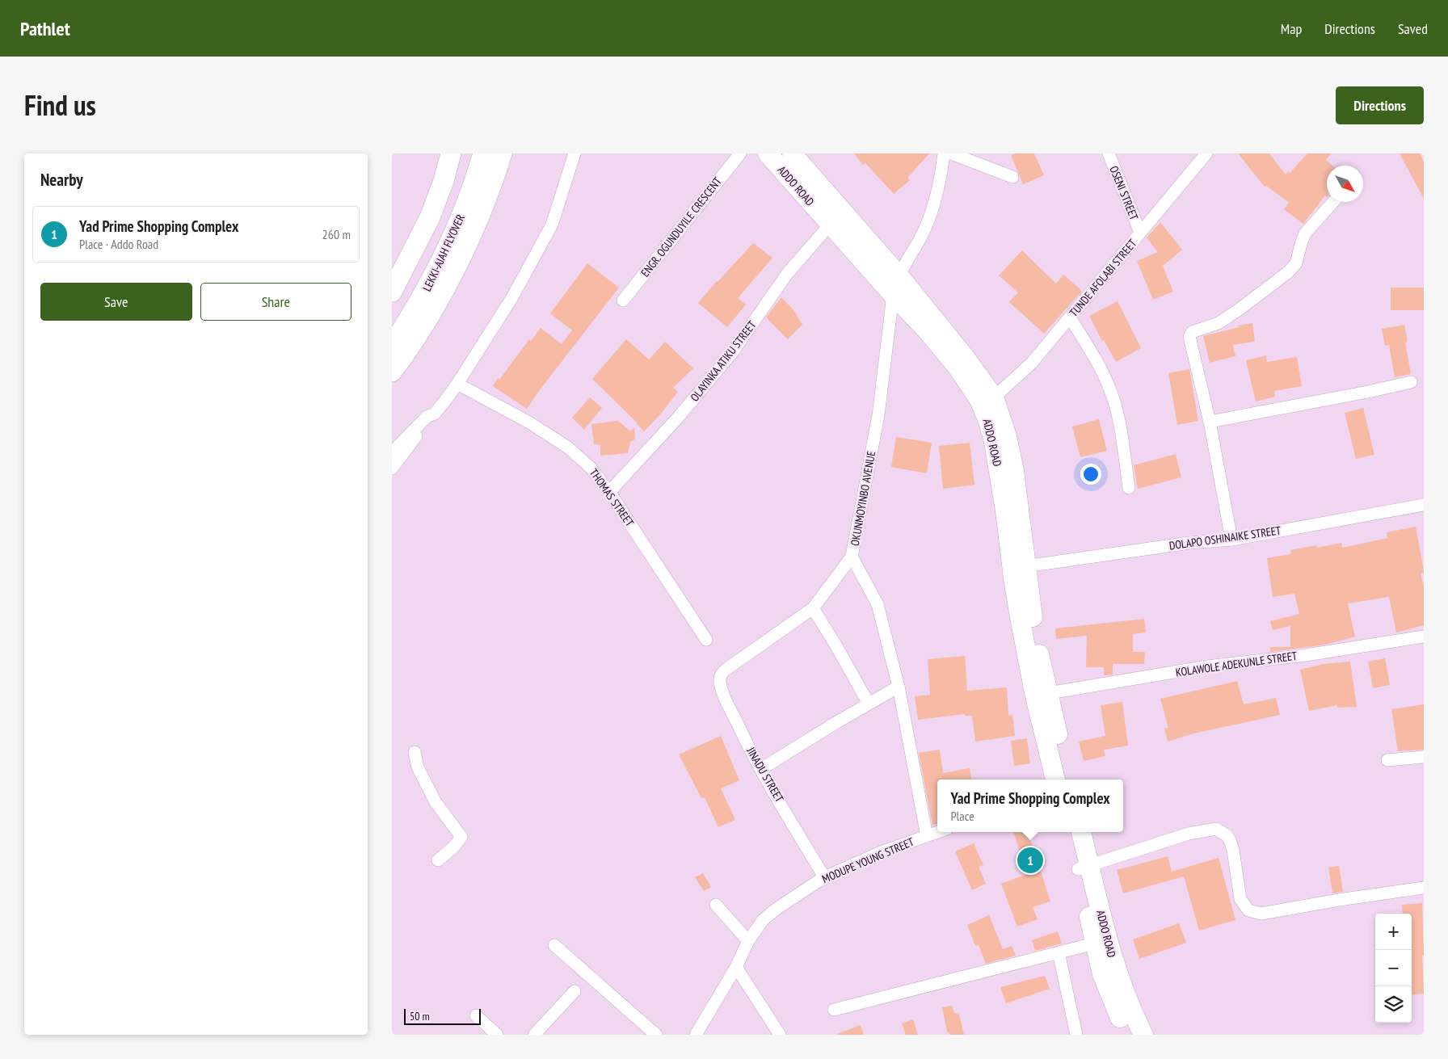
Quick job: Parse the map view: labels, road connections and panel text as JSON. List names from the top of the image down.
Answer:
{
  "streets": {
    "highway": ["LEKKI-AJAH FLYOVER"],
    "main road": ["ADDO ROAD"],
    "street": [
      "OSENI STREET",
      "ENGR. OGUNDUYILE CRESCENT",
      "TUNDE AFOLABI STREET",
      "OLAYINKA ATIKU STREET",
      "THOMAS STREET",
      "OKUNMOYINBO AVENUE",
      "DOLAPO OSHINAIKE STREET",
      "KOLAWOLE ADEKUNLE STREET",
      "JINADU STREET",
      "MODUPE YOUNG STREET"
    ]
  },
  "crossings": [
    ["ADDO ROAD", "TUNDE AFOLABI STREET"],
    ["ADDO ROAD", "OLAYINKA ATIKU STREET"],
    ["ADDO ROAD", "OKUNMOYINBO AVENUE"],
    ["ADDO ROAD", "DOLAPO OSHINAIKE STREET"],
    ["ADDO ROAD", "KOLAWOLE ADEKUNLE STREET"],
    ["OSENI STREET", "TUNDE AFOLABI STREET"],
    ["OLAYINKA ATIKU STREET", "THOMAS STREET"],
    ["OKUNMOYINBO AVENUE", "JINADU STREET"],
    ["JINADU STREET", "MODUPE YOUNG STREET"]
  ],
  "scale_bar": "50 m",
  "north": "bottom right",
  "page": {
    "header": "Pathlet",
    "nav": ["Map", "Directions", "Saved"],
    "title": "Find us",
    "buttons": [
      "Directions",
      ["Save", "Share"]
    ],
    "heading": "Nearby",
    "list": [
      {
        "mark": "1",
        "name": "Yad Prime Shopping Complex",
        "note": "Place · Addo Road",
        "value": "260 m"
      }
    ],
    "popup": ["Yad Prime Shopping Complex", "Place"],
    "pins": "1",
    "map_buttons": ["+", "−"],
    "scale": "50 m"
  }
}
